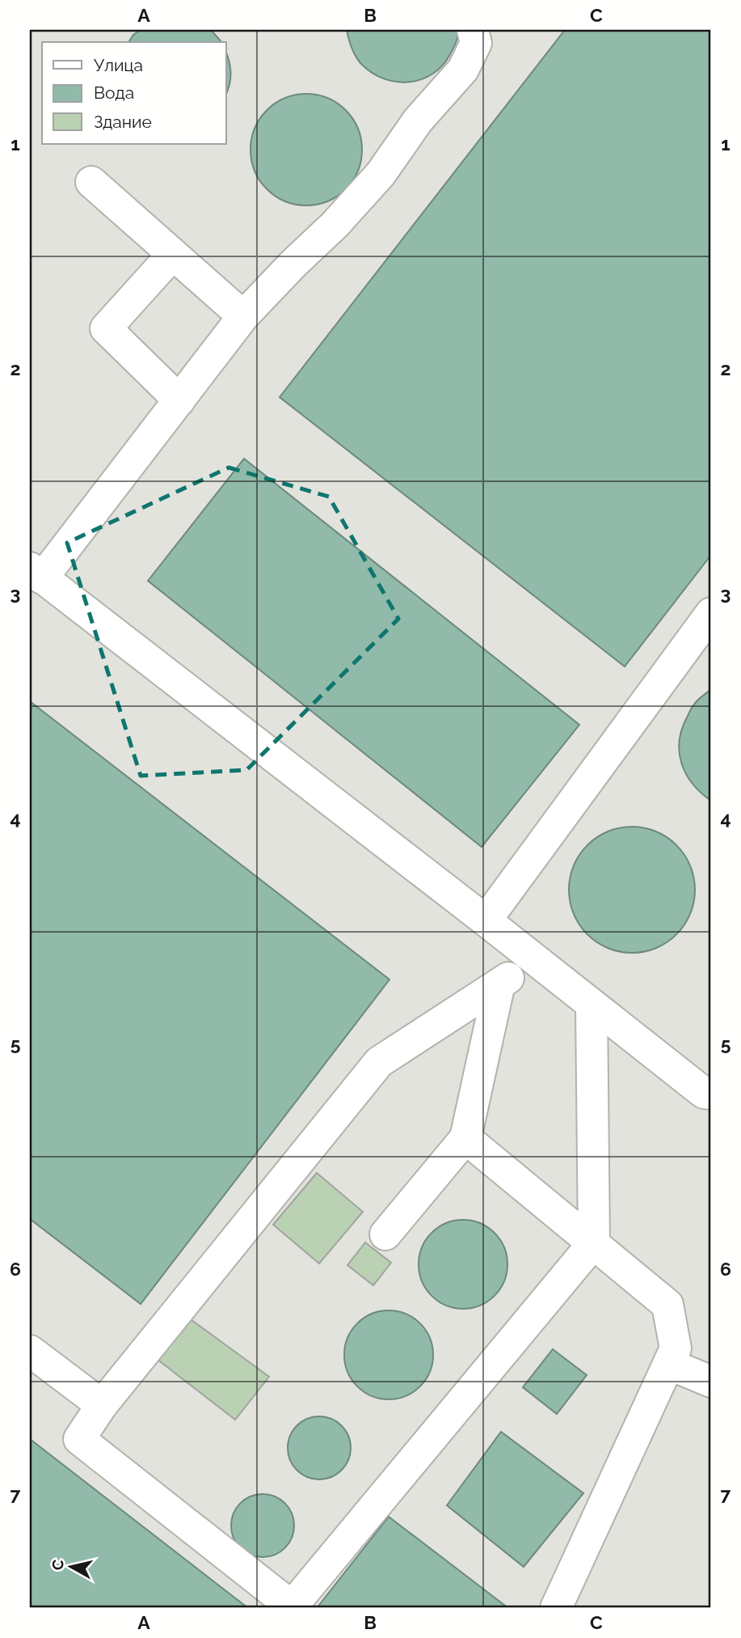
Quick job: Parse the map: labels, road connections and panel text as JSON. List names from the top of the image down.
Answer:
{
  "legend": ["Улица", "Вода", "Здание"],
  "north": "left",
  "grid": {
    "columns": ["A", "B", "C"],
    "rows": [
      "1",
      "2",
      "3",
      "4",
      "5",
      "6",
      "7"
    ]
  }
}
